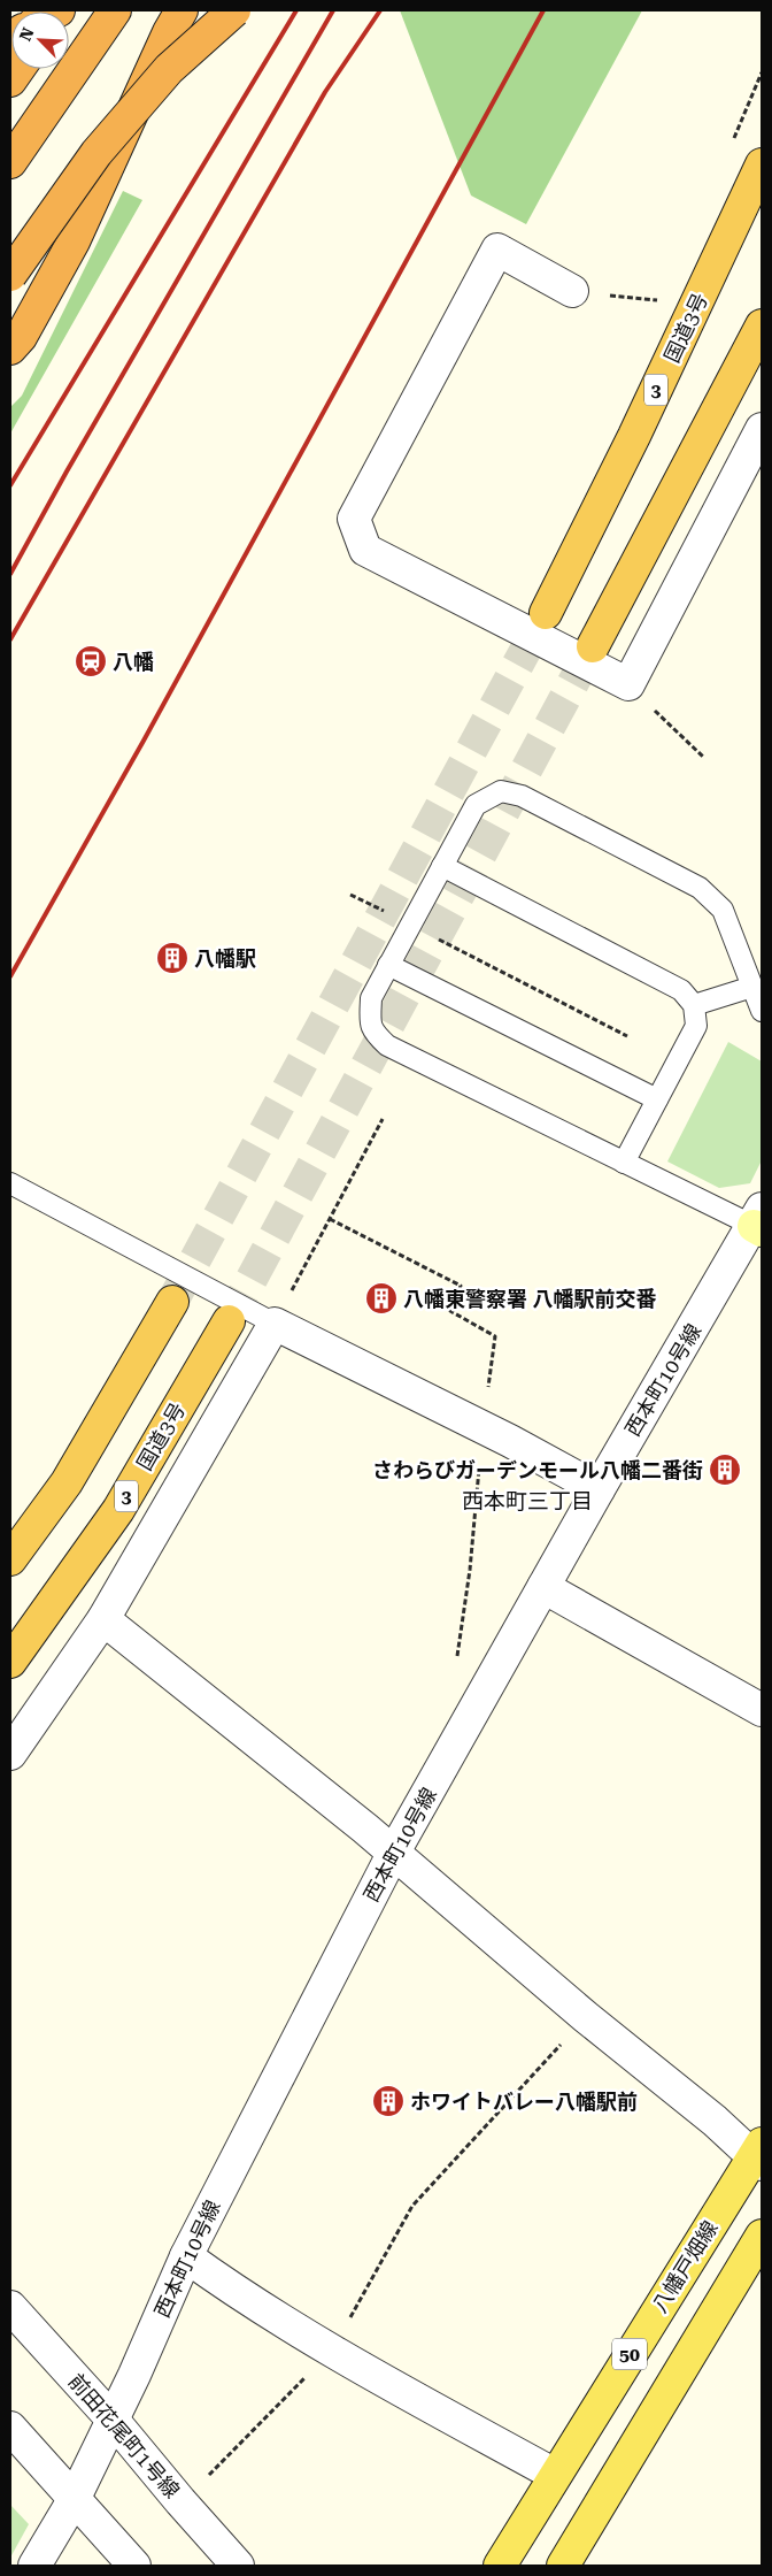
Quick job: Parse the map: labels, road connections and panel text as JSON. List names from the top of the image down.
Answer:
{
  "streets": {
    "highway": ["国道3号", "3"],
    "main road": ["八幡戸畑線", "50"],
    "street": ["西本町10号線", "前田花尾町1号線"]
  },
  "crossings": [
    ["西本町10号線", "前田花尾町1号線"]
  ],
  "districts": ["西本町三丁目"],
  "places": {
    "station": ["八幡"],
    "building": [
      "八幡駅",
      "八幡東警察署 八幡駅前交番",
      "さわらびガーデンモール八幡二番街",
      "ホワイトバレー八幡駅前"
    ]
  },
  "north": "top left"
}
